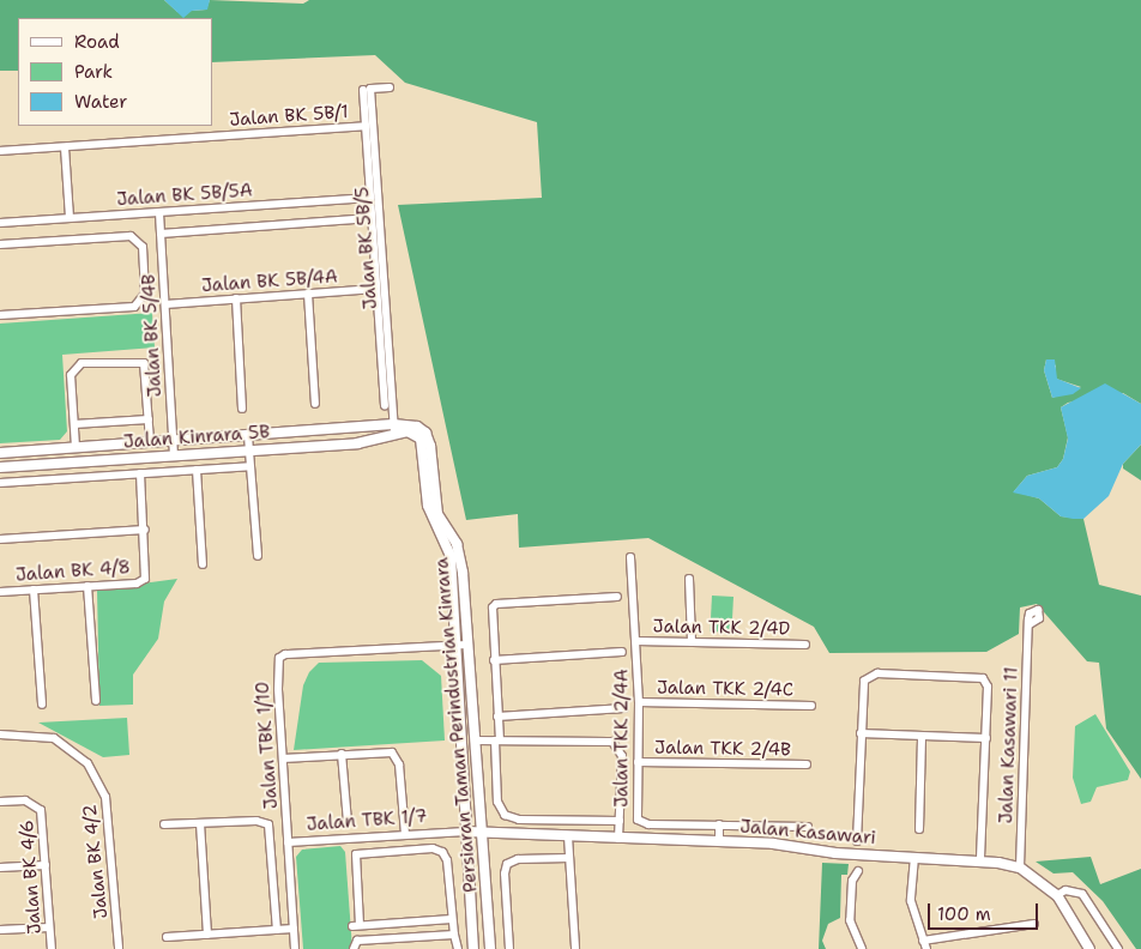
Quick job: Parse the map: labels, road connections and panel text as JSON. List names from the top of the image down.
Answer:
{
  "streets": {
    "street": [
      "Jalan BK 5B/1",
      "Jalan BK 5B/5A",
      "Jalan BK 5B/5",
      "Jalan BK 5B/4A",
      "Jalan BK 5/4B",
      "Jalan Kinrara 5B",
      "Jalan BK 4/8",
      "Jalan TKK 2/4D",
      "Jalan TKK 2/4C",
      "Persiaran Taman Perindustrian Kinrara",
      "Jalan TKK 2/4A",
      "Jalan TBK 1/10",
      "Jalan Kasawari 11",
      "Jalan TKK 2/4B",
      "Jalan TBK 1/7",
      "Jalan Kasawari",
      "Jalan BK 4/2",
      "Jalan BK 4/6"
    ]
  },
  "crossings": [
    ["Jalan BK 5B/1", "Jalan BK 5B/5"],
    ["Jalan BK 5B/5A", "Jalan BK 5B/5"],
    ["Jalan BK 5B/5A", "Jalan BK 5/4B"],
    ["Jalan BK 5B/5", "Jalan BK 5B/4A"],
    ["Jalan BK 5B/5", "Jalan Kinrara 5B"],
    ["Jalan BK 5B/5", "Persiaran Taman Perindustrian Kinrara"],
    ["Jalan BK 5B/4A", "Jalan BK 5/4B"],
    ["Jalan BK 5/4B", "Jalan Kinrara 5B"],
    ["Jalan Kinrara 5B", "Persiaran Taman Perindustrian Kinrara"],
    ["Jalan TKK 2/4D", "Jalan TKK 2/4A"],
    ["Jalan TKK 2/4C", "Jalan TKK 2/4A"],
    ["Persiaran Taman Perindustrian Kinrara", "Jalan TBK 1/10"],
    ["Persiaran Taman Perindustrian Kinrara", "Jalan TBK 1/7"],
    ["Persiaran Taman Perindustrian Kinrara", "Jalan Kasawari"],
    ["Jalan TKK 2/4A", "Jalan TKK 2/4B"],
    ["Jalan TBK 1/10", "Jalan TBK 1/7"],
    ["Jalan Kasawari 11", "Jalan Kasawari"],
    ["Jalan TBK 1/7", "Jalan Kasawari"]
  ],
  "legend": ["Road", "Park", "Water"],
  "scale_bar": "100 m"
}
